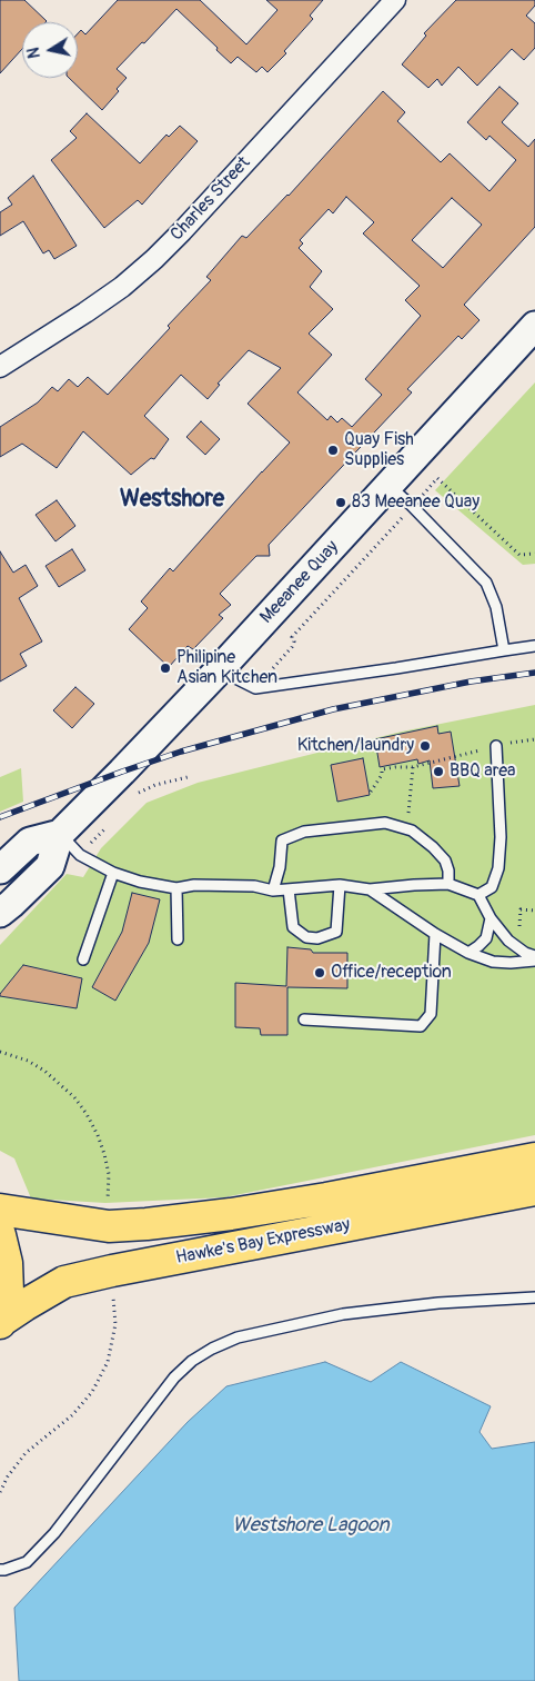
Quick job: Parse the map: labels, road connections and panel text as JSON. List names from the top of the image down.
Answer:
{
  "streets": {
    "highway": ["Hawke's Bay Expressway"],
    "main road": ["Meeanee Quay"],
    "street": ["Charles Street"]
  },
  "districts": ["Westshore"],
  "water": ["Westshore Lagoon"],
  "places": [
    "Quay Fish Supplies",
    "83 Meeanee Quay",
    "Philipine Asian Kitchen",
    "Kitchen/laundry",
    "BBQ area",
    "Office/reception"
  ],
  "north": "left"
}
